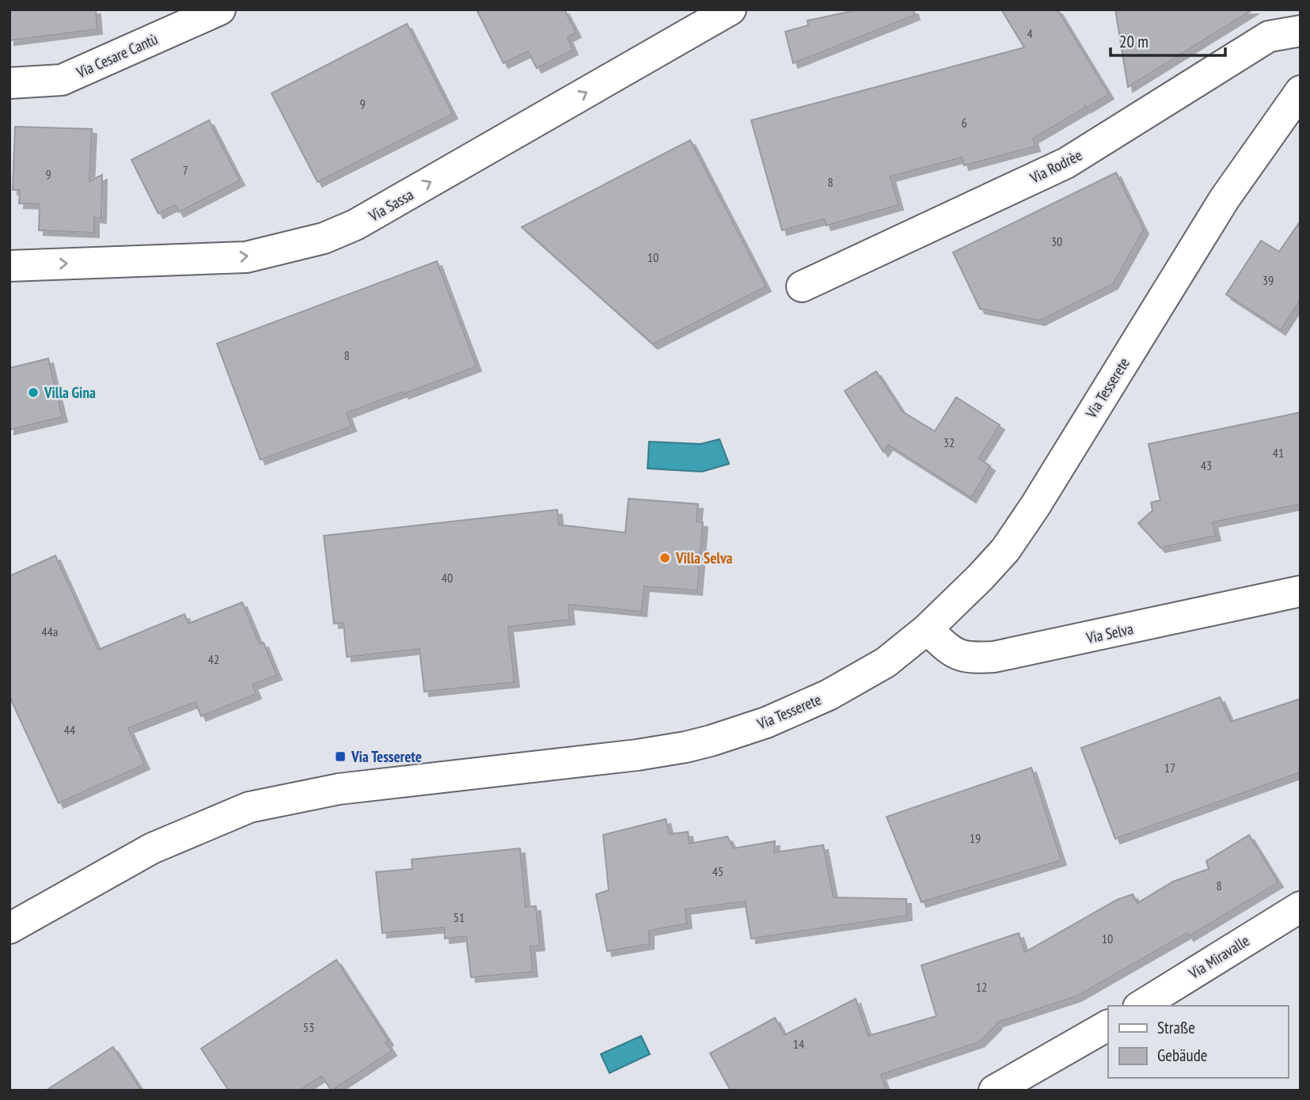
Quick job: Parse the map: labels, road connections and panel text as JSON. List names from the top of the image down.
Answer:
{
  "streets": {
    "street": [
      "Via Cesare Cantù",
      "Via Rodrèe",
      "Via Sassa",
      "Via Tesserete",
      "Via Selva",
      "Via Miravalle"
    ]
  },
  "crossings": [
    ["Via Tesserete", "Via Selva"]
  ],
  "one_way": ["Via Sassa"],
  "places": {
    "other": ["Villa Gina", "Villa Selva"],
    "transit": ["Via Tesserete"]
  },
  "house_numbers": [
    "4",
    "9",
    "6",
    "7",
    "9",
    "8",
    "30",
    "10",
    "39",
    "8",
    "32",
    "41",
    "43",
    "40",
    "44a",
    "42",
    "44",
    "17",
    "19",
    "45",
    "8",
    "51",
    "10",
    "12",
    "53",
    "14"
  ],
  "legend": ["Straße", "Gebäude"],
  "scale_bar": "20 m"
}
